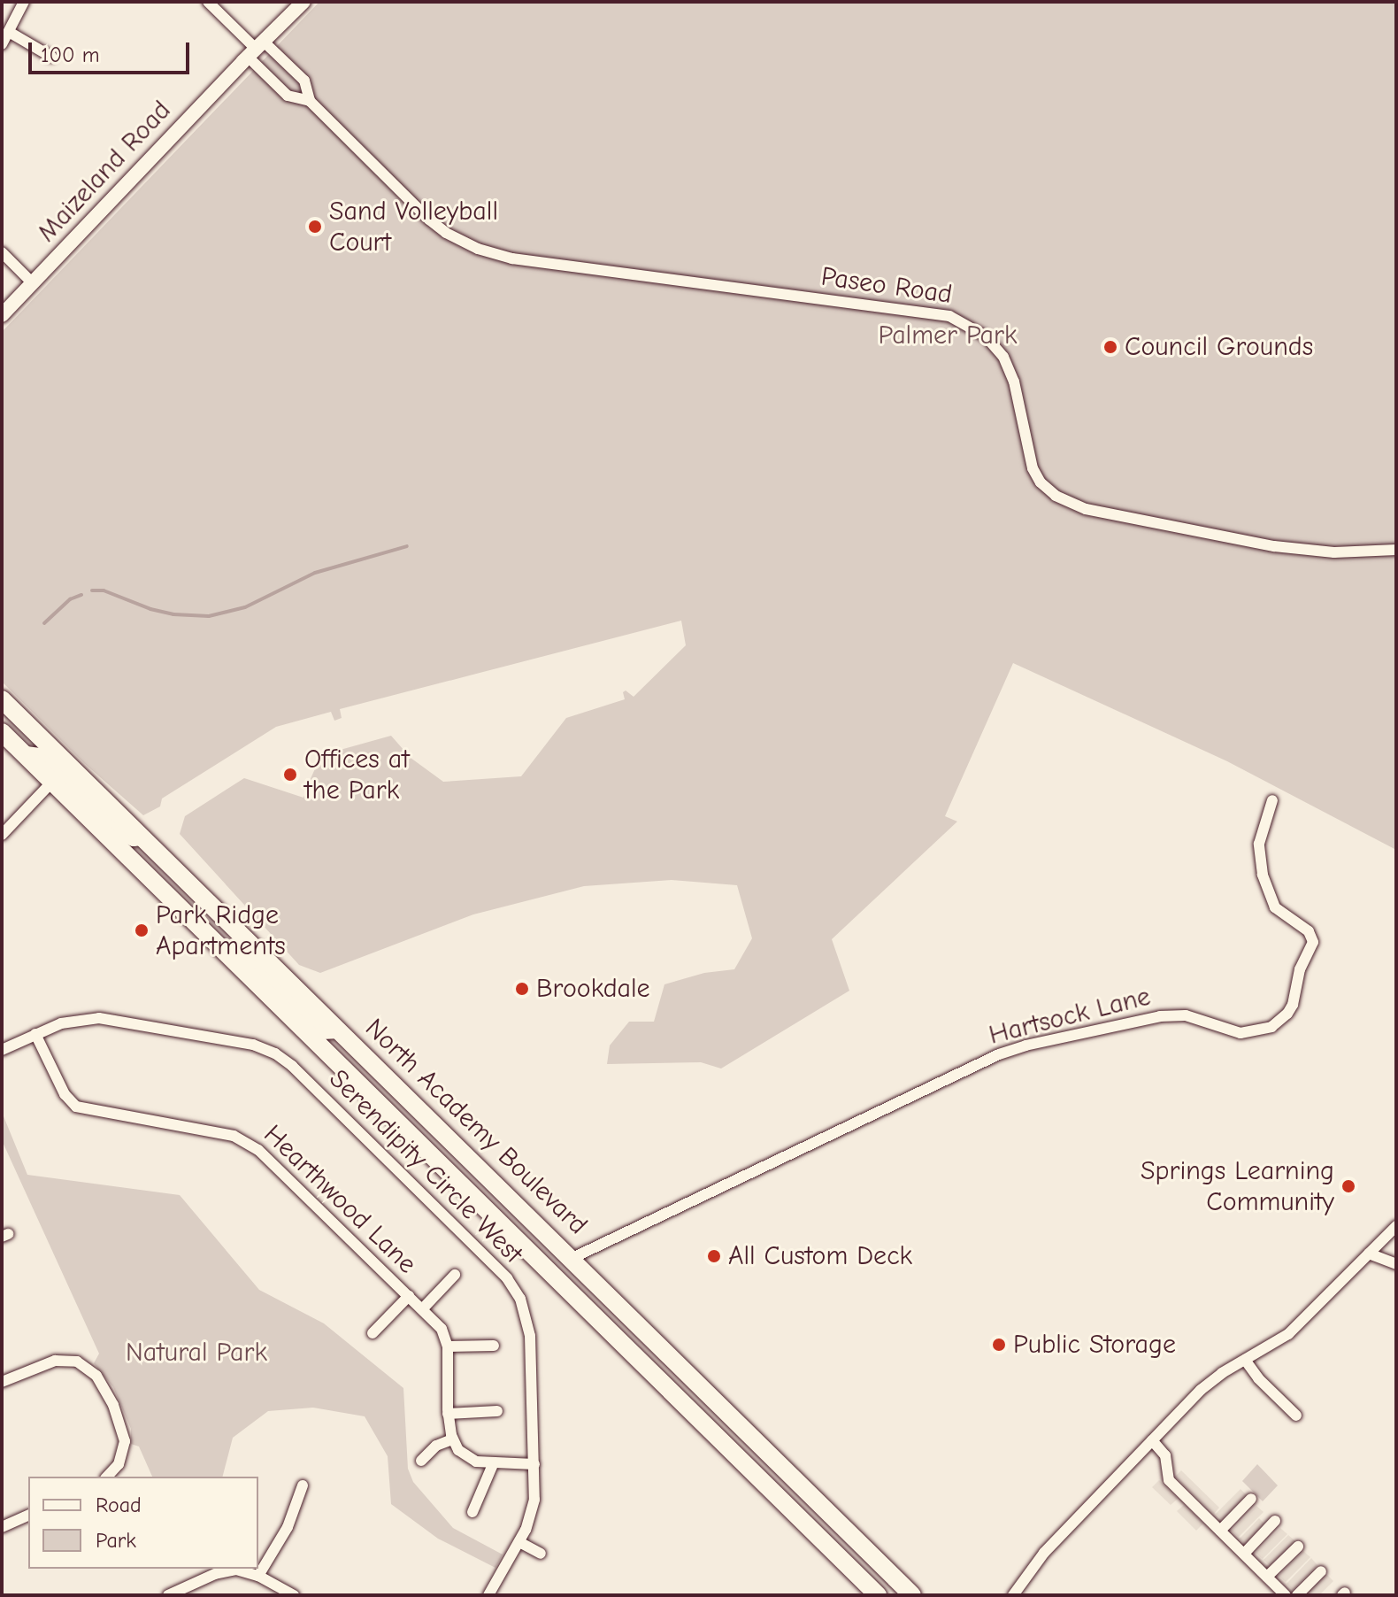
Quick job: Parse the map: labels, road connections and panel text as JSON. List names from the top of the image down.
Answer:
{
  "streets": {
    "highway": ["North Academy Boulevard"],
    "main road": ["Maizeland Road"],
    "street": [
      "Paseo Road",
      "Hartsock Lane",
      "Serendipity Circle West",
      "Hearthwood Lane"
    ]
  },
  "crossings": [
    ["Maizeland Road", "Paseo Road"],
    ["Hartsock Lane", "North Academy Boulevard"],
    ["Serendipity Circle West", "Hearthwood Lane"]
  ],
  "parks": ["Palmer Park", "Natural Park"],
  "places": [
    "Sand Volleyball Court",
    "Council Grounds",
    "Offices at the Park",
    "Park Ridge Apartments",
    "Brookdale",
    "Springs Learning Community",
    "All Custom Deck",
    "Public Storage"
  ],
  "legend": ["Road", "Park"],
  "scale_bar": "100 m"
}
